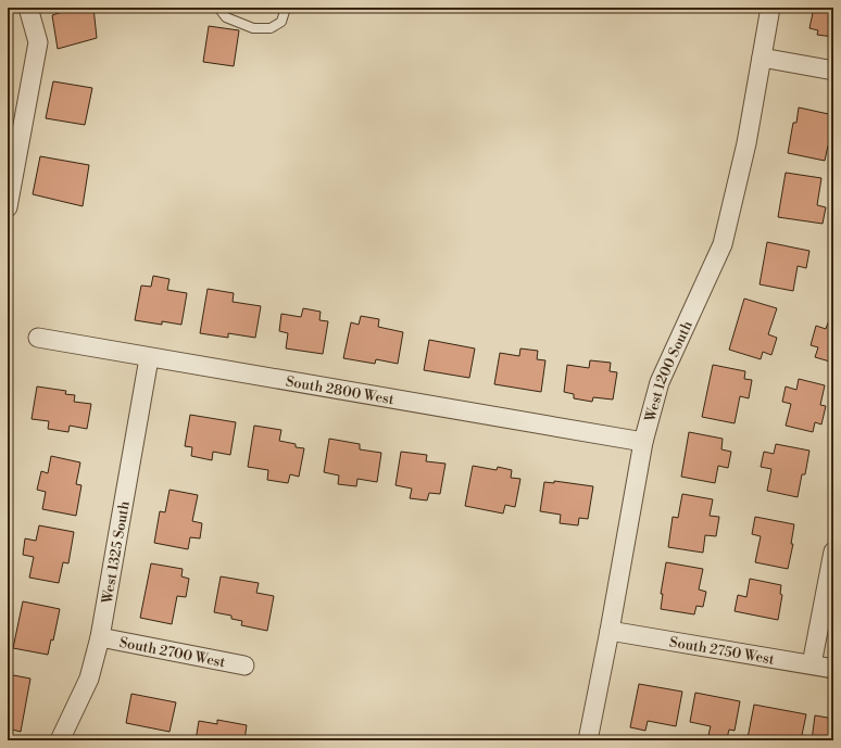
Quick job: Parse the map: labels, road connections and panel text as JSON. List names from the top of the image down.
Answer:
{
  "streets": {
    "street": [
      "West 1200 South",
      "South 2800 West",
      "West 1325 South",
      "South 2750 West",
      "South 2700 West"
    ]
  },
  "crossings": [
    ["West 1200 South", "South 2800 West"],
    ["West 1200 South", "South 2750 West"],
    ["South 2800 West", "West 1325 South"],
    ["West 1325 South", "South 2700 West"]
  ]
}
